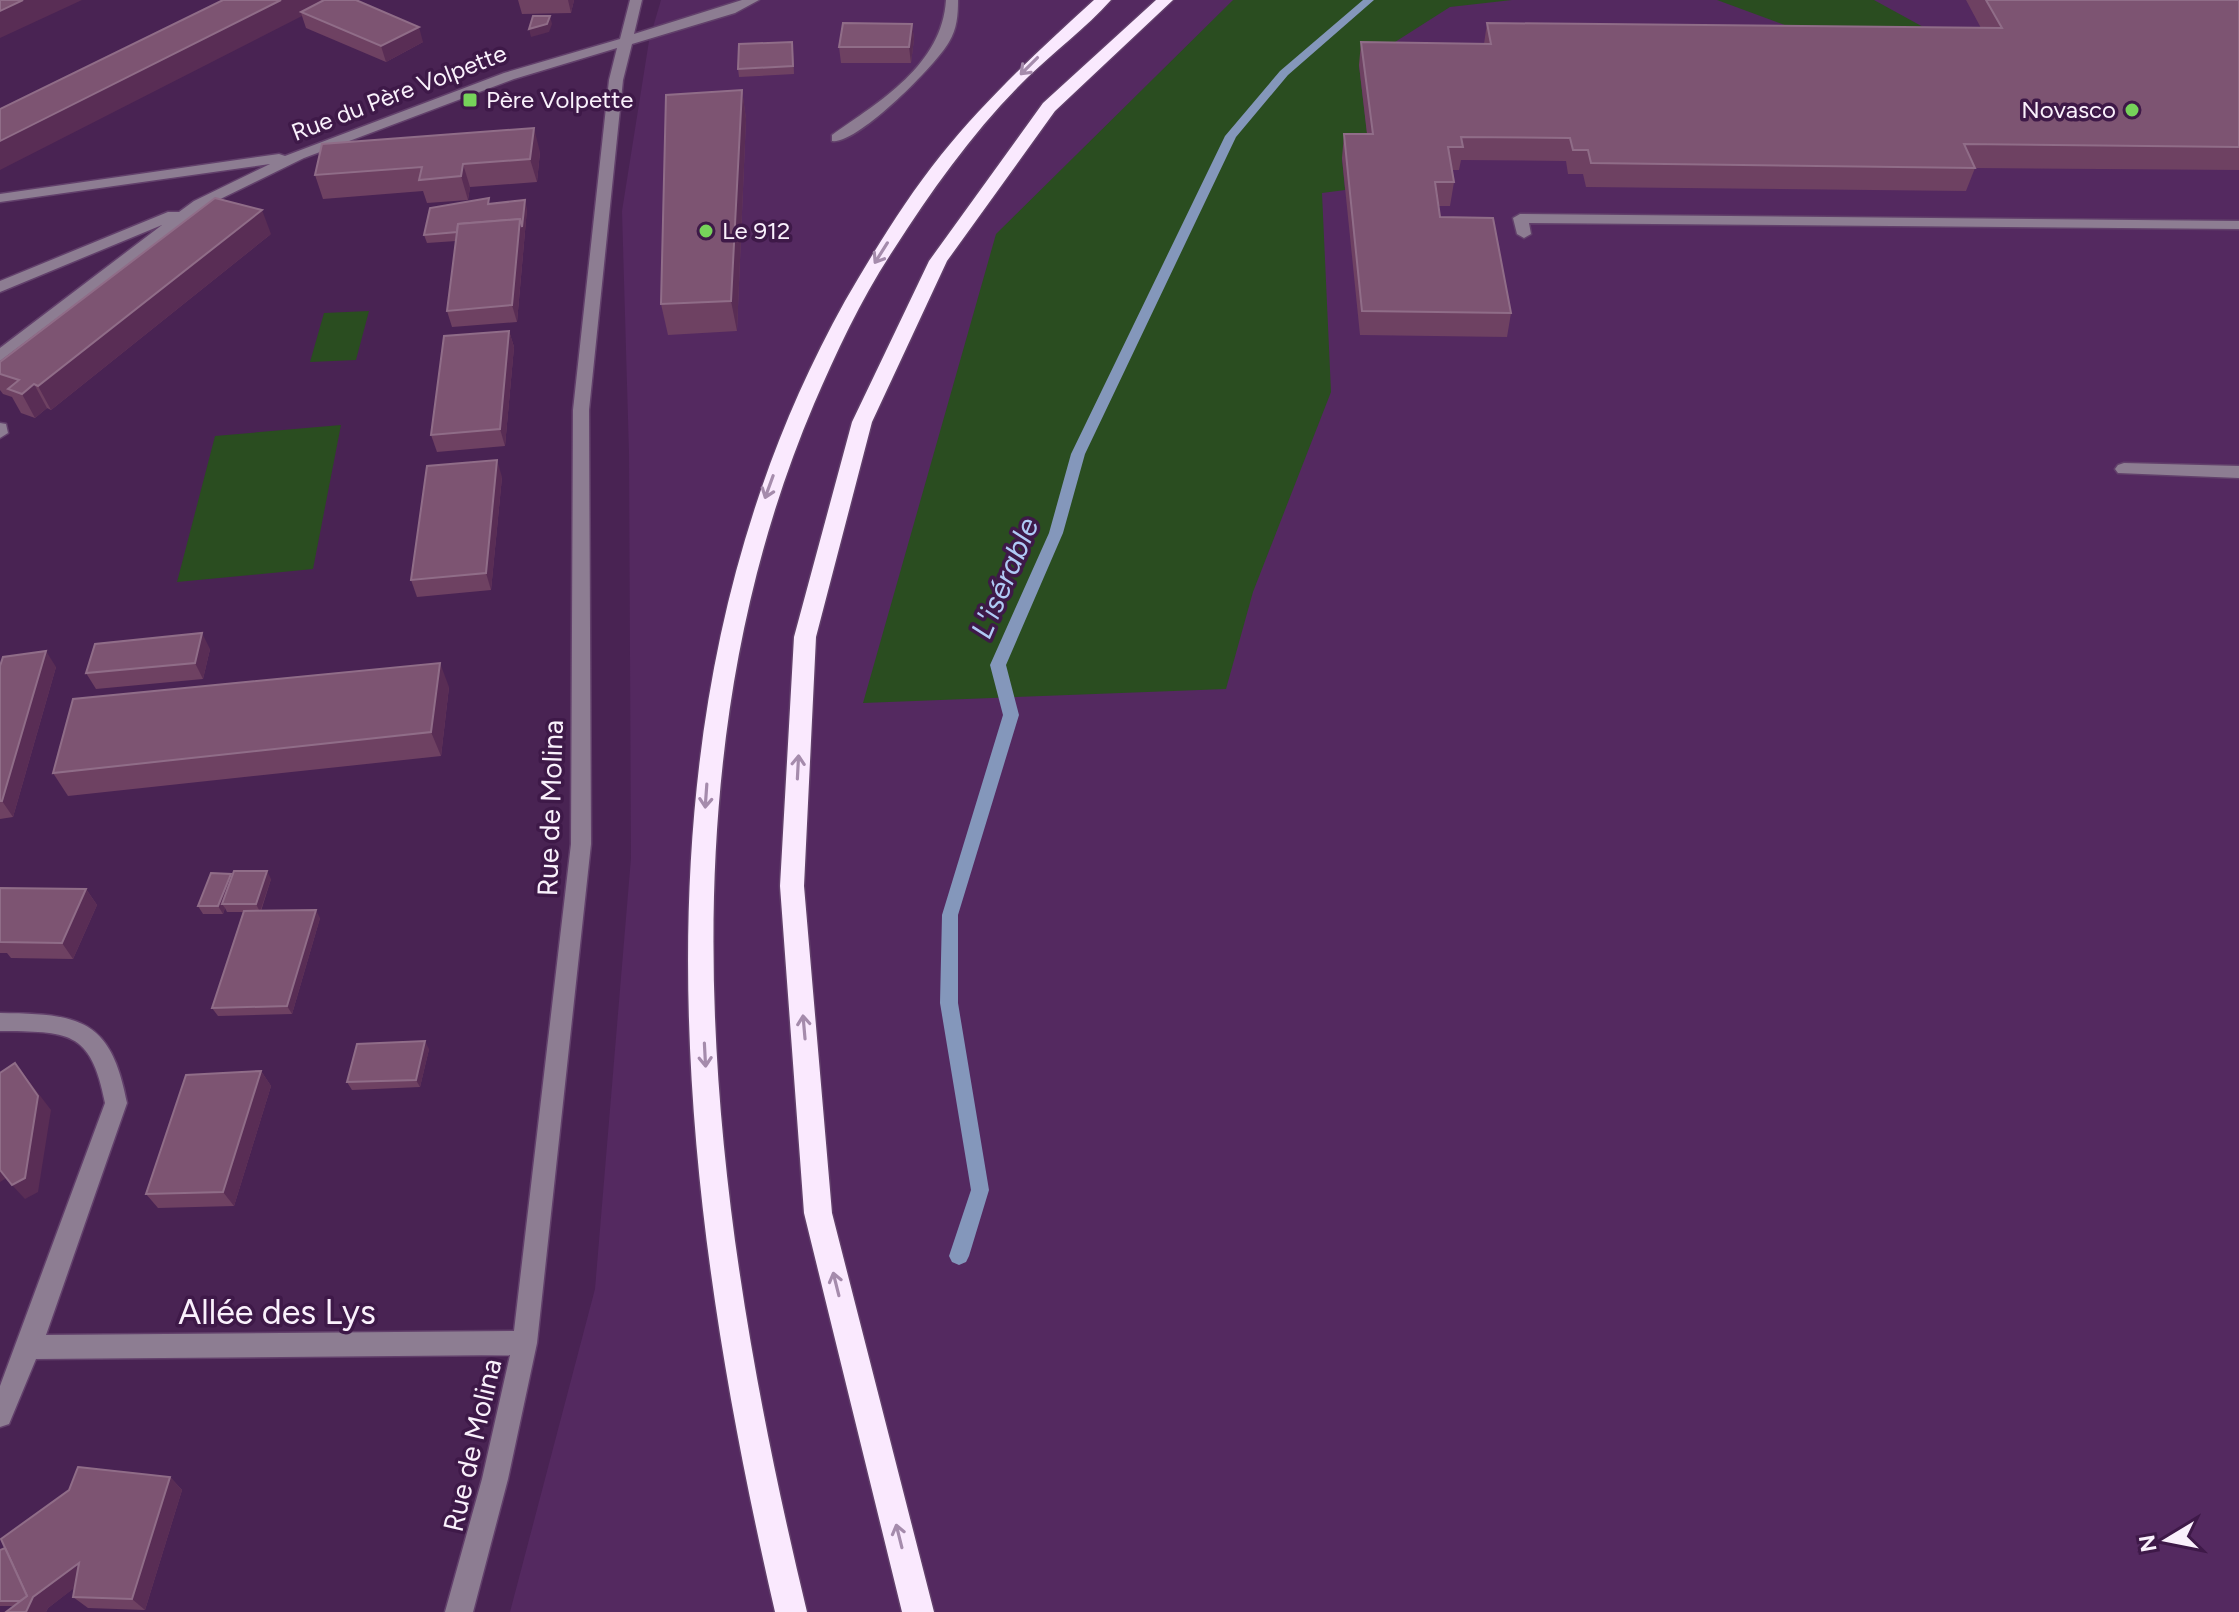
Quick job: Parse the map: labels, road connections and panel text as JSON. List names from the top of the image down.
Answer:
{
  "streets": {
    "street": ["Rue du Père Volpette", "Rue de Molina", "Allée des Lys"]
  },
  "crossings": [
    ["Rue du Père Volpette", "Rue de Molina"],
    ["Rue de Molina", "Allée des Lys"]
  ],
  "water": ["L'isérable"],
  "places": {
    "transit": ["Père Volpette"],
    "other": ["Novasco", "Le 912"]
  },
  "north": "left"
}
